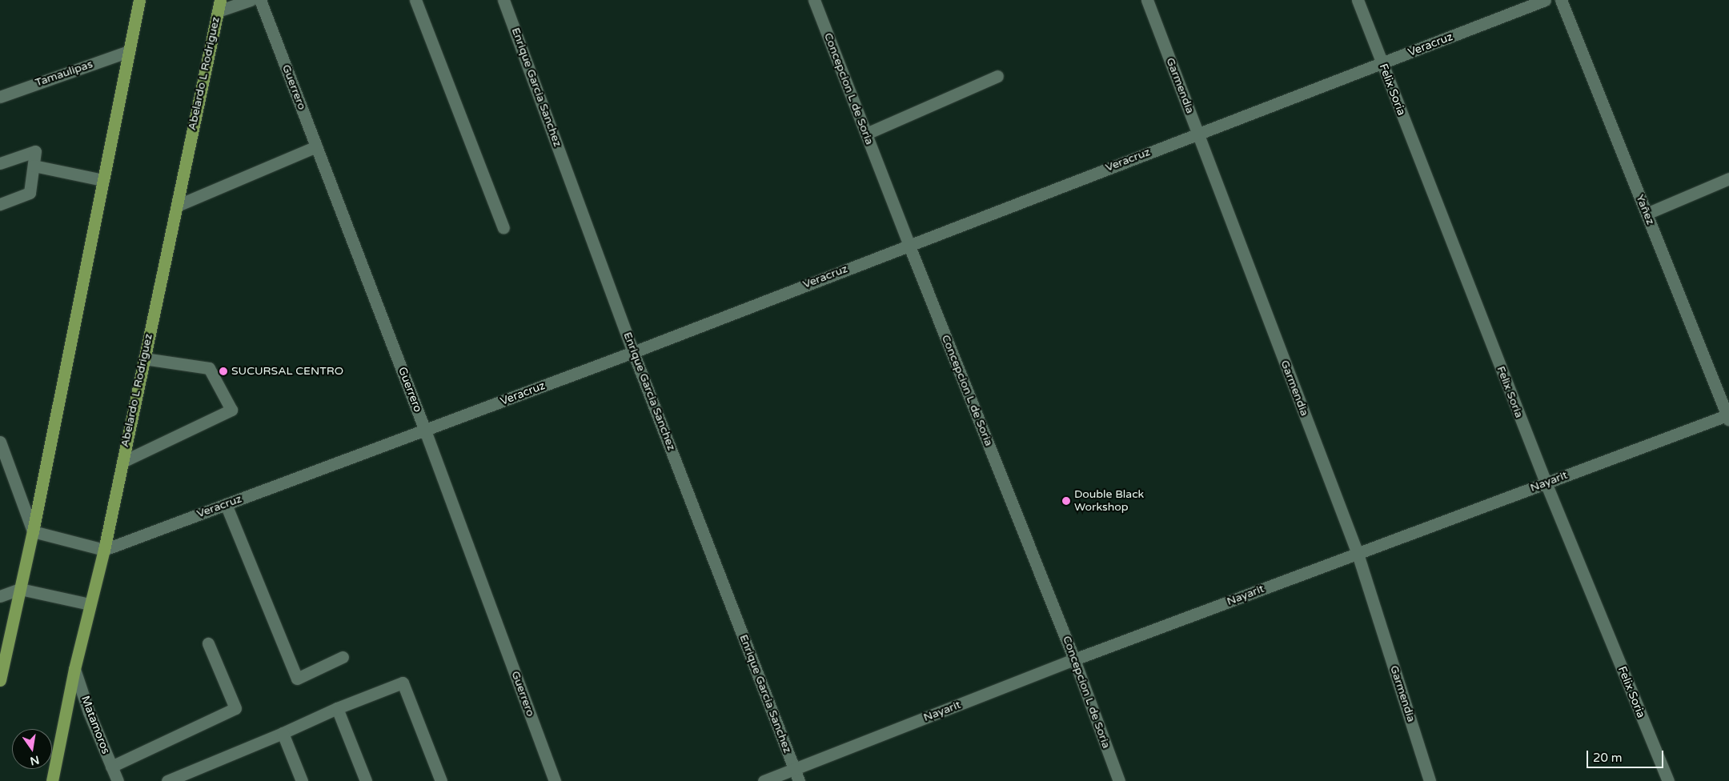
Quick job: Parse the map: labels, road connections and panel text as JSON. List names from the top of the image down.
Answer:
{
  "streets": {
    "main road": ["Abelardo L Rodriguez"],
    "street": [
      "Veracruz",
      "Tamaulipas",
      "Garmendia",
      "Guerrero",
      "Enrique Garcia Sanchez",
      "Concepcion L de Soria",
      "Felix Soria",
      "Yañez",
      "Nayarit",
      "Matamoros"
    ]
  },
  "crossings": [
    ["Veracruz", "Abelardo L Rodriguez"],
    ["Veracruz", "Garmendia"],
    ["Veracruz", "Guerrero"],
    ["Veracruz", "Enrique Garcia Sanchez"],
    ["Veracruz", "Concepcion L de Soria"],
    ["Veracruz", "Felix Soria"],
    ["Abelardo L Rodriguez", "Matamoros"],
    ["Garmendia", "Nayarit"],
    ["Enrique Garcia Sanchez", "Nayarit"],
    ["Concepcion L de Soria", "Nayarit"],
    ["Felix Soria", "Nayarit"],
    ["Yañez", "Nayarit"]
  ],
  "places": ["SUCURSAL CENTRO", "Double Black Workshop"],
  "scale_bar": "20 m",
  "north": "bottom"
}
